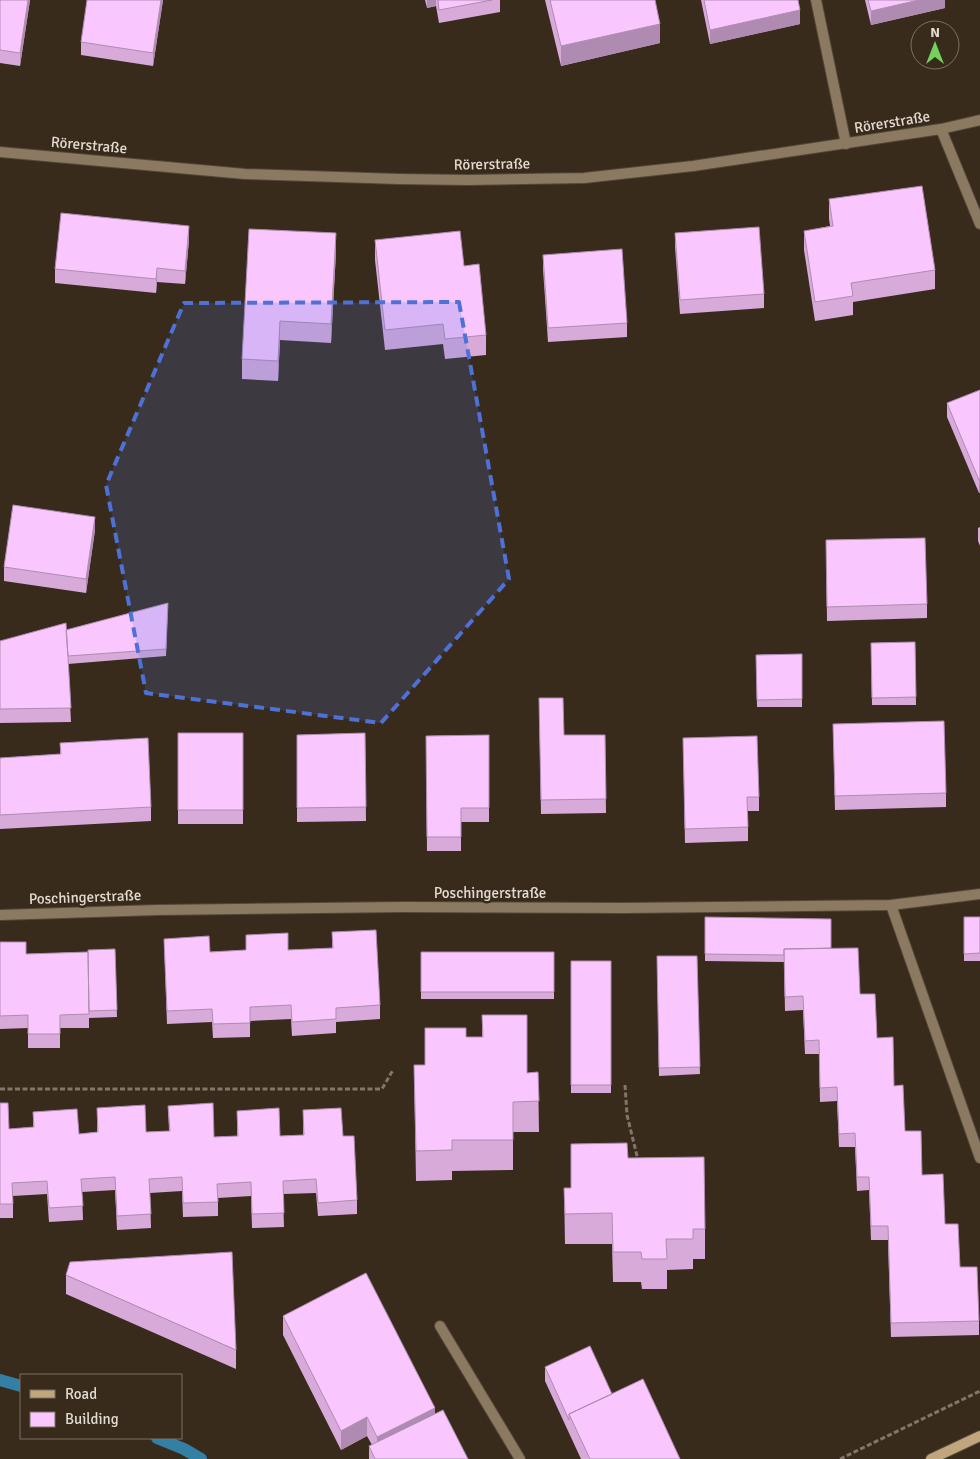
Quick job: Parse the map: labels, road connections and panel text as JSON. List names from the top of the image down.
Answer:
{
  "streets": {
    "street": ["Rörerstraße", "Poschingerstraße"]
  },
  "legend": ["Road", "Building"],
  "north": "top"
}
